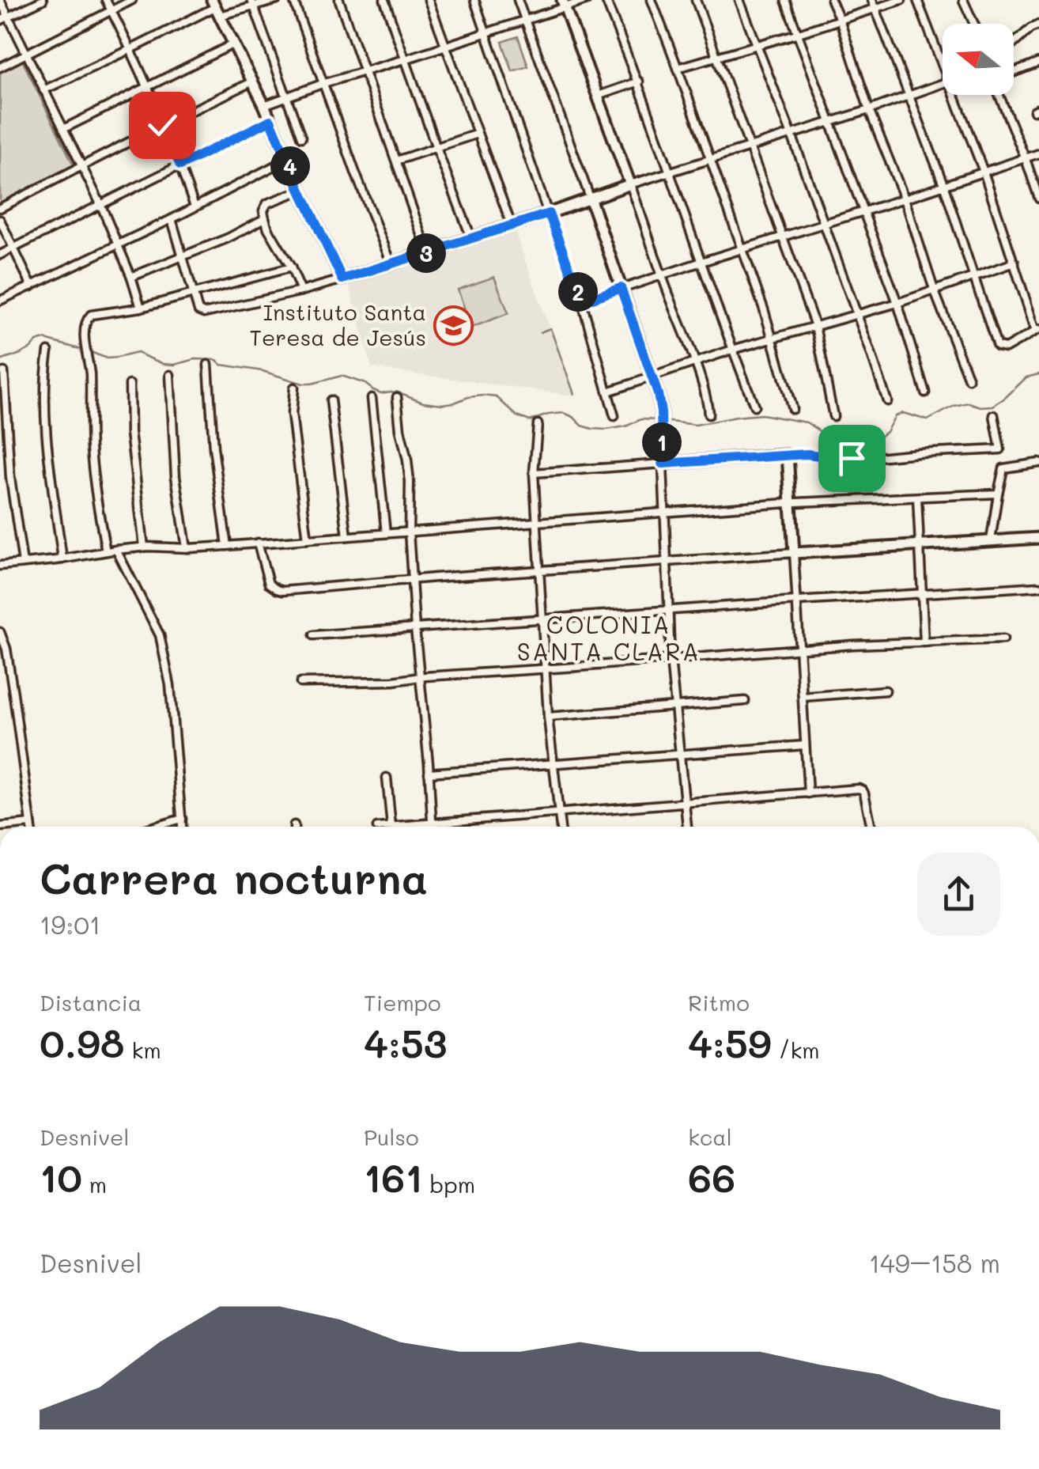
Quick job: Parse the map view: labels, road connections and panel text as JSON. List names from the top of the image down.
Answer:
{
  "districts": ["COLONIA SANTA CLARA"],
  "places": {
    "school or university": ["Instituto Santa Teresa de Jesús"]
  },
  "north": "left",
  "page": {
    "pins": [
      "4",
      "3",
      "2",
      "1"
    ],
    "heading": ["Carrera nocturna", "19:01"],
    "stats": [
      ["Distancia", "0.98 km"],
      ["Tiempo", "4:53"],
      ["Ritmo", "4:59 /km"],
      ["Desnivel", "10 m"],
      ["Pulso", "161 bpm"],
      ["kcal", "66"]
    ],
    "chart": ["Desnivel", "149–158 m"]
  }
}
